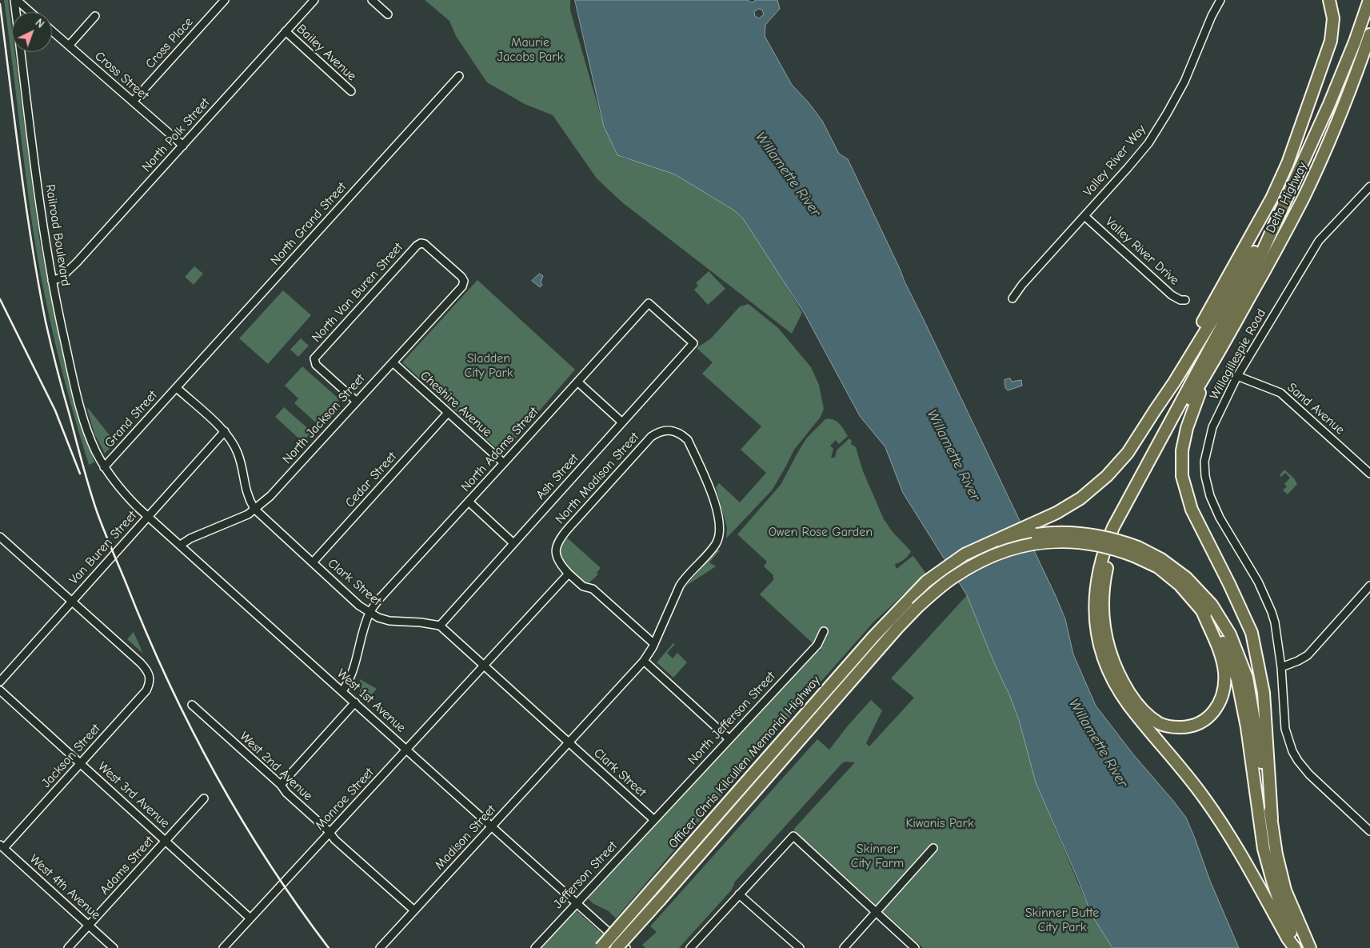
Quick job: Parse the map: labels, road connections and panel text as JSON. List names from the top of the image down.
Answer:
{
  "streets": {
    "highway": ["Delta Highway", "Officer Chris Kilcullen Memorial Highway"],
    "street": [
      "Cross Place",
      "Bailey Avenue",
      "Cross Street",
      "North Polk Street",
      "Valley River Way",
      "North Grand Street",
      "Railroad Boulevard",
      "Valley River Drive",
      "North Van Buren Street",
      "Willagillespie Road",
      "Cheshire Avenue",
      "Sand Avenue",
      "Grand Street",
      "North Jackson Street",
      "North Adams Street",
      "Ash Street",
      "North Madison Street",
      "Cedar Street",
      "Van Buren Street",
      "Clark Street",
      "West 1st Avenue",
      "North Jefferson Street",
      "Jackson Street",
      "West 2nd Avenue",
      "West 3rd Avenue",
      "Monroe Street",
      "Madison Street",
      "Adams Street",
      "Jefferson Street",
      "West 4th Avenue"
    ]
  },
  "crossings": [
    ["Cross Place", "Cross Street"],
    ["Bailey Avenue", "North Polk Street"],
    ["Cross Street", "North Polk Street"],
    ["North Polk Street", "Railroad Boulevard"],
    ["Valley River Way", "Valley River Drive"],
    ["North Grand Street", "Grand Street"],
    ["North Grand Street", "Clark Street"],
    ["Railroad Boulevard", "Grand Street"],
    ["Railroad Boulevard", "West 1st Avenue"],
    ["North Van Buren Street", "North Jackson Street"],
    ["Willagillespie Road", "Sand Avenue"],
    ["Cheshire Avenue", "North Jackson Street"],
    ["Cheshire Avenue", "North Adams Street"],
    ["Cheshire Avenue", "Cedar Street"],
    ["Grand Street", "Clark Street"],
    ["Grand Street", "West 1st Avenue"],
    ["North Jackson Street", "Clark Street"],
    ["North Jackson Street", "West 1st Avenue"],
    ["North Adams Street", "Ash Street"],
    ["North Adams Street", "Clark Street"],
    ["Ash Street", "Clark Street"],
    ["North Madison Street", "Clark Street"],
    ["North Madison Street", "Monroe Street"],
    ["North Madison Street", "Madison Street"],
    ["Cedar Street", "Clark Street"],
    ["Van Buren Street", "Clark Street"],
    ["Van Buren Street", "West 1st Avenue"],
    ["Van Buren Street", "Jackson Street"],
    ["Clark Street", "North Jefferson Street"],
    ["Clark Street", "Monroe Street"],
    ["Clark Street", "Madison Street"],
    ["Clark Street", "Jefferson Street"],
    ["West 1st Avenue", "Monroe Street"],
    ["West 1st Avenue", "Madison Street"],
    ["West 1st Avenue", "Jefferson Street"],
    ["North Jefferson Street", "Jefferson Street"],
    ["Jackson Street", "West 3rd Avenue"],
    ["Jackson Street", "West 4th Avenue"],
    ["West 2nd Avenue", "Monroe Street"],
    ["West 2nd Avenue", "Madison Street"],
    ["West 3rd Avenue", "Monroe Street"],
    ["West 3rd Avenue", "Adams Street"],
    ["Adams Street", "West 4th Avenue"]
  ],
  "water": ["Willamette River"],
  "parks": [
    "Maurie Jacobs Park",
    "Sladden City Park",
    "Owen Rose Garden",
    "Kiwanis Park",
    "Skinner City Farm",
    "Skinner Butte City Park"
  ],
  "north": "top right"
}
